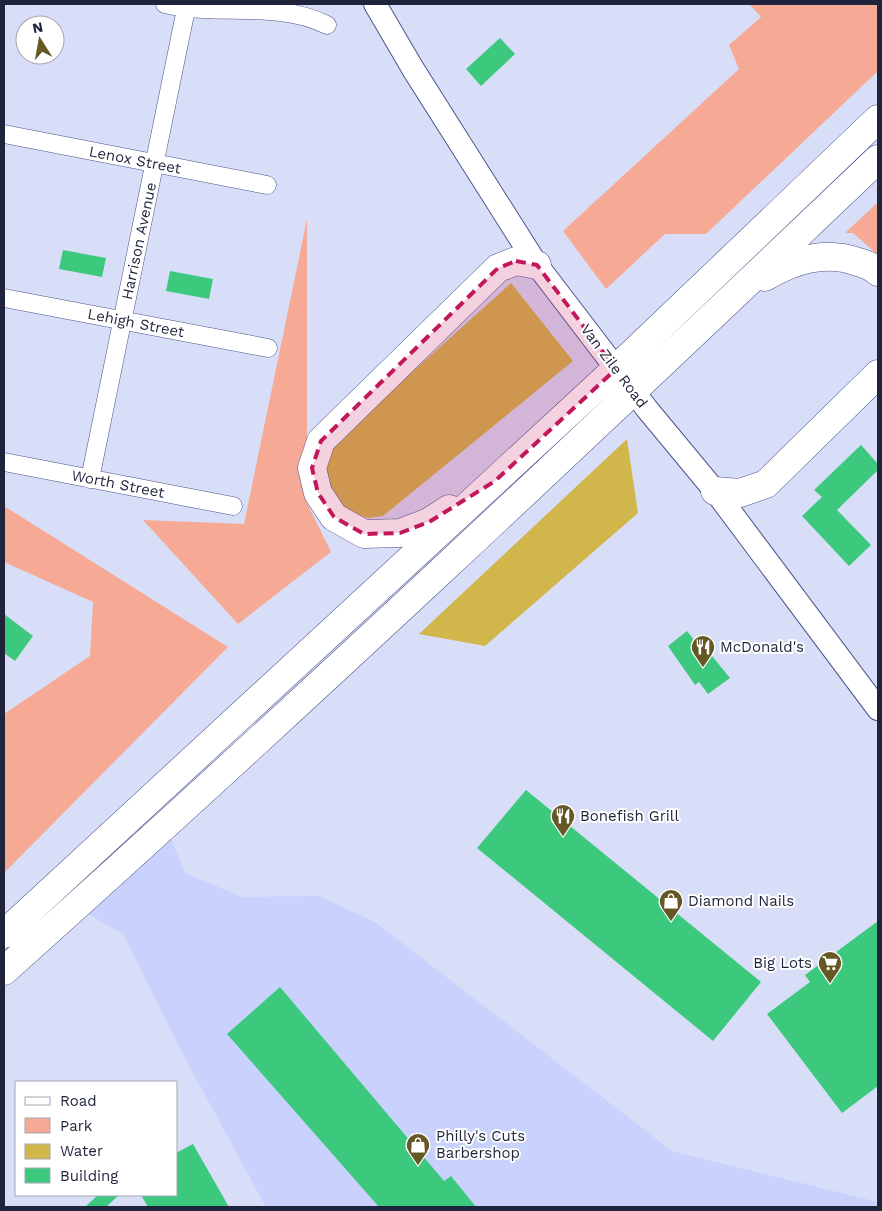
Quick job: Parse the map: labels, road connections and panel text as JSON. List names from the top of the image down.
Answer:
{
  "streets": {
    "street": [
      "Lenox Street",
      "Harrison Avenue",
      "Lehigh Street",
      "Van Zile Road",
      "Worth Street"
    ]
  },
  "crossings": [
    ["Lenox Street", "Harrison Avenue"],
    ["Harrison Avenue", "Lehigh Street"],
    ["Harrison Avenue", "Worth Street"]
  ],
  "places": {
    "restaurant": ["McDonald's", "Bonefish Grill"],
    "shop": ["Diamond Nails", "Philly's Cuts Barbershop"],
    "supermarket": ["Big Lots"]
  },
  "legend": [
    "Road",
    "Park",
    "Water",
    "Building"
  ],
  "north": "top"
}
